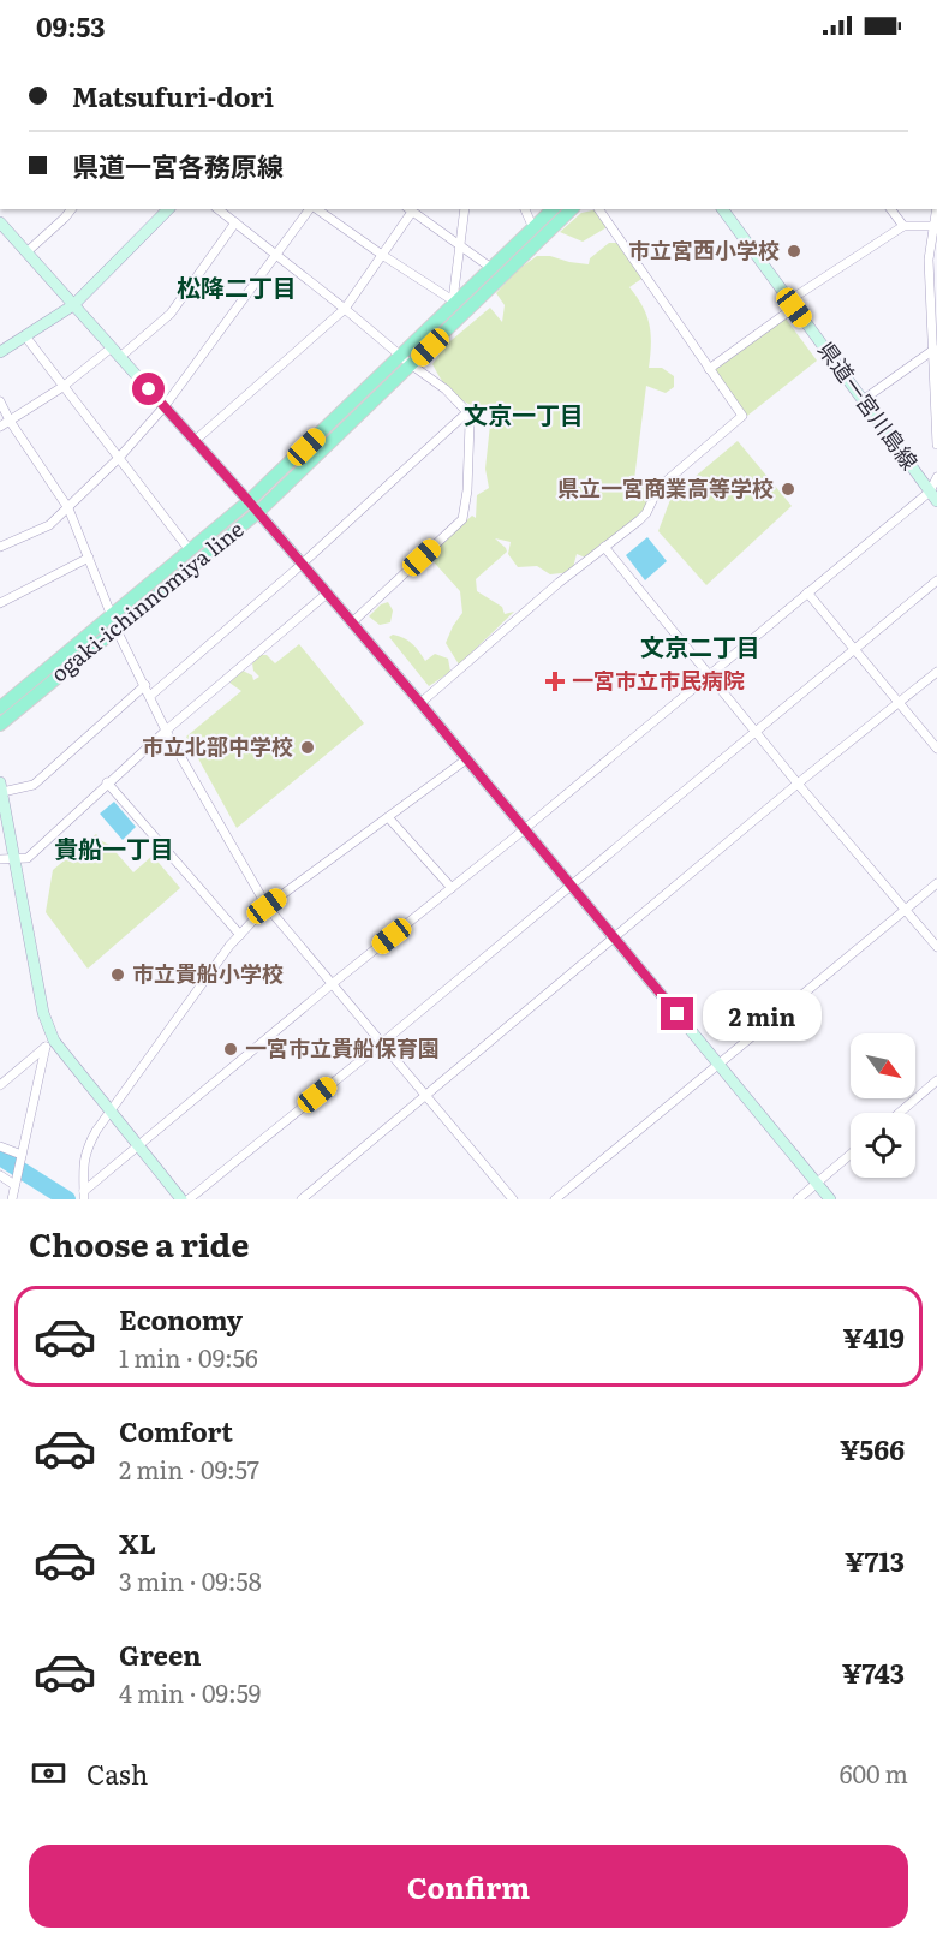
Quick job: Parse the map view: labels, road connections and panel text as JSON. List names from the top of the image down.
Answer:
{
  "streets": {
    "main road": ["県道一宮川島線", "ogaki-ichinnomiya line"]
  },
  "districts": [
    "松降二丁目",
    "文京一丁目",
    "文京二丁目",
    "貴船一丁目"
  ],
  "places": {
    "other": [
      "市立宮西小学校",
      "県立一宮商業高等学校",
      "市立北部中学校",
      "市立貴船小学校",
      "一宮市立貴船保育園"
    ],
    "health": ["一宮市立市民病院"]
  },
  "north": "bottom right",
  "page": {
    "status": "09:53",
    "banner": ["Matsufuri-dori", "県道一宮各務原線"],
    "bubble": "2 min",
    "heading": "Choose a ride",
    "list": [
      {
        "name": "Economy",
        "note": "1 min · 09:56",
        "value": "¥419"
      },
      {
        "name": "Comfort",
        "note": "2 min · 09:57",
        "value": "¥566"
      },
      {
        "name": "XL",
        "note": "3 min · 09:58",
        "value": "¥713"
      },
      {
        "name": "Green",
        "note": "4 min · 09:59",
        "value": "¥743"
      }
    ],
    "pay": ["Cash", "600 m"],
    "buttons": "Confirm"
  }
}
